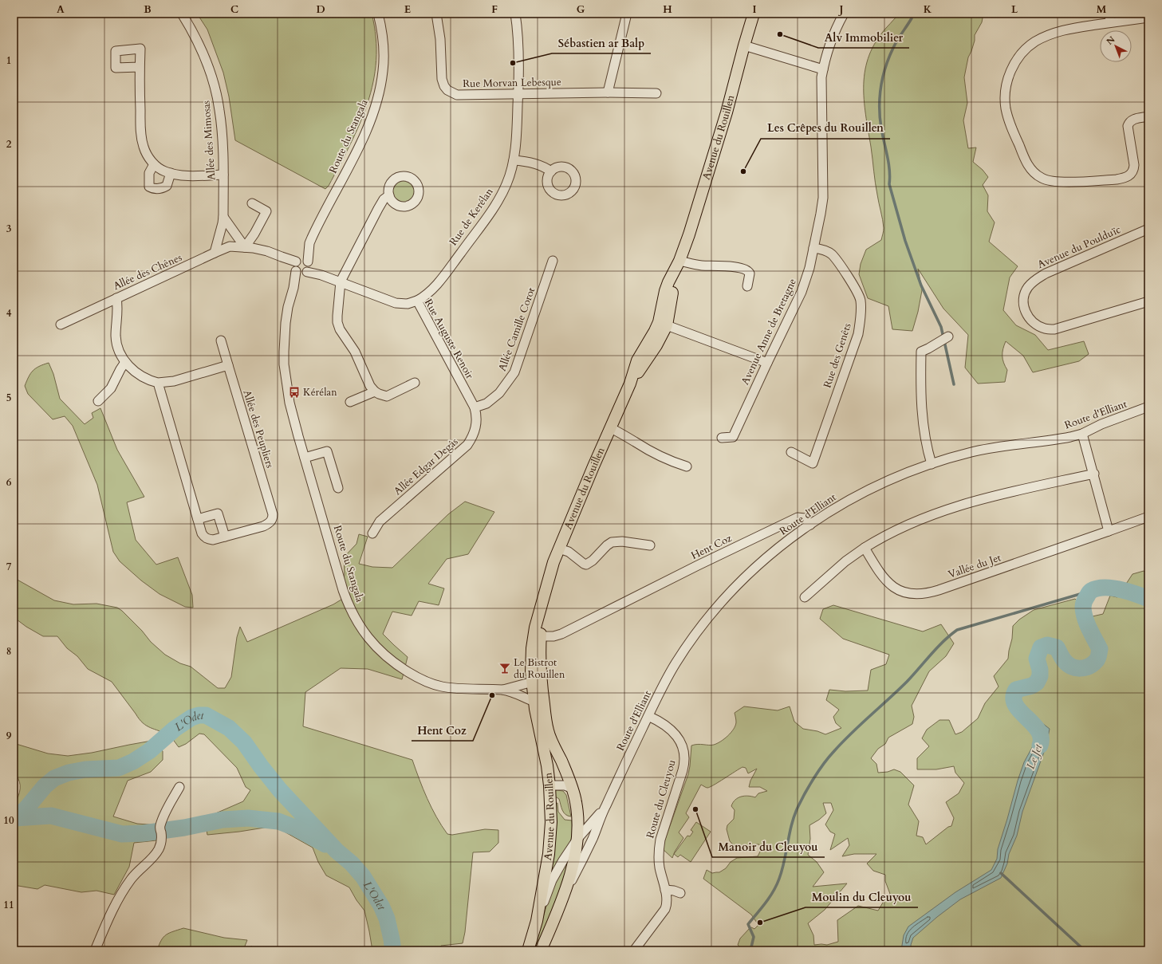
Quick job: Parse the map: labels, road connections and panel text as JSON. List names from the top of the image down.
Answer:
{
  "streets": {
    "main road": ["Avenue du Rouillen"],
    "street": [
      "Rue Morvan Lebesque",
      "Route du Stangala",
      "Allée des Mimosas",
      "Rue de Kerélan",
      "Avenue du Poulduïc",
      "Allée des Chênes",
      "Allée Camille Corot",
      "Avenue Anne de Bretagne",
      "Rue Auguste Renoir",
      "Rue des Genêts",
      "Route d'Elliant",
      "Allée des Peupliers",
      "Allée Edgar Degâs",
      "Hent Coz",
      "Vallée du Jet",
      "Route du Cleuyou"
    ]
  },
  "crossings": [
    ["Rue Morvan Lebesque", "Rue de Kerélan"],
    ["Route du Stangala", "Avenue du Rouillen"],
    ["Route du Stangala", "Rue Auguste Renoir"],
    ["Avenue du Rouillen", "Route d'Elliant"],
    ["Avenue du Rouillen", "Hent Coz"],
    ["Allée des Mimosas", "Allée des Chênes"],
    ["Rue de Kerélan", "Rue Auguste Renoir"],
    ["Allée Camille Corot", "Rue Auguste Renoir"],
    ["Allée Camille Corot", "Allée Edgar Degâs"],
    ["Avenue Anne de Bretagne", "Rue des Genêts"],
    ["Rue Auguste Renoir", "Allée Edgar Degâs"],
    ["Route d'Elliant", "Hent Coz"],
    ["Route d'Elliant", "Route du Cleuyou"]
  ],
  "water": ["L'Odet", "Le Jet"],
  "places": {
    "other": [
      "Alv Immobilier",
      "Sébastien ar Balp",
      "Les Crêpes du Rouillen",
      "Hent Coz",
      "Manoir du Cleuyou",
      "Moulin du Cleuyou"
    ],
    "bus stop": ["Kérélan"],
    "bar": ["Le Bistrot du Rouillen"]
  },
  "north": "top left",
  "grid": {
    "columns": [
      "A",
      "B",
      "C",
      "D",
      "E",
      "F",
      "G",
      "H",
      "I",
      "J",
      "K",
      "L",
      "M"
    ],
    "rows": [
      "1",
      "2",
      "3",
      "4",
      "5",
      "6",
      "7",
      "8",
      "9",
      "10",
      "11"
    ]
  }
}
